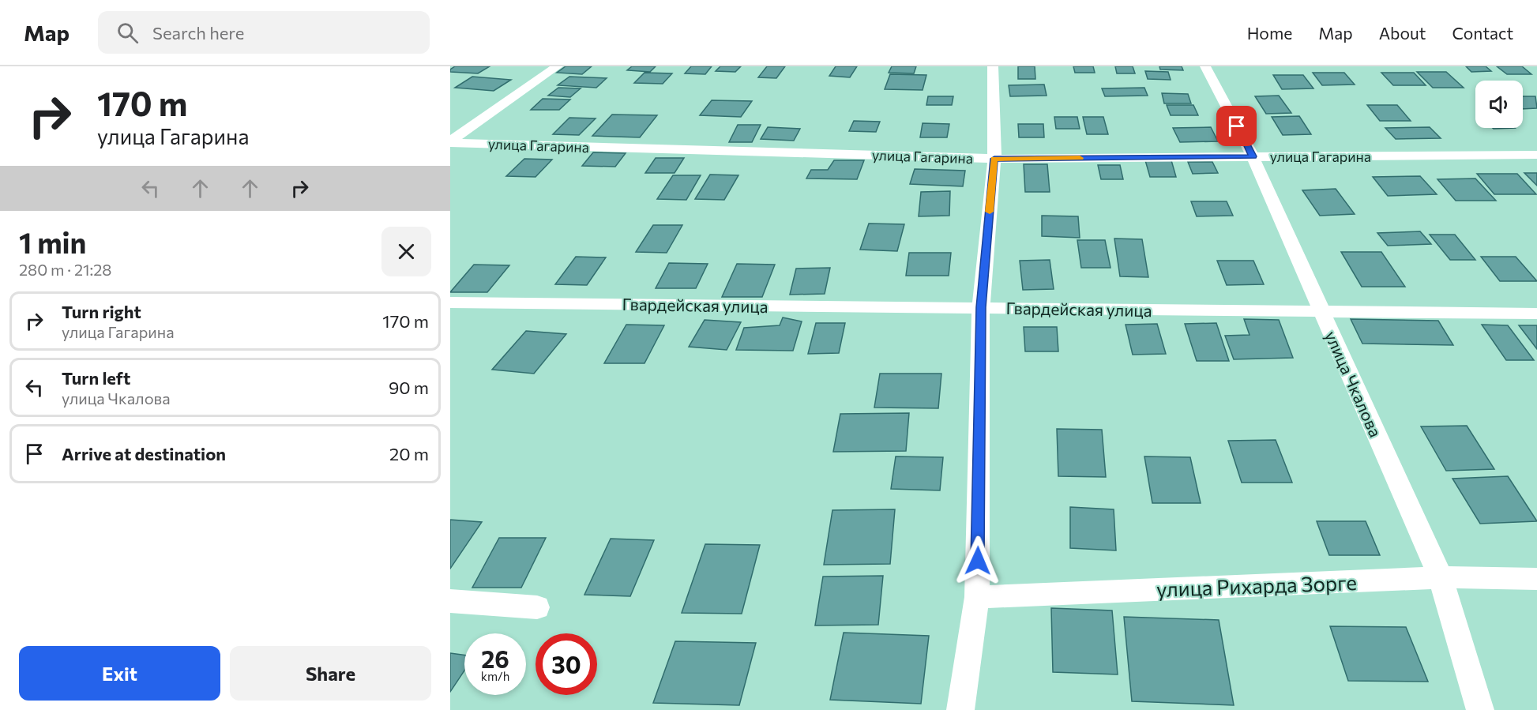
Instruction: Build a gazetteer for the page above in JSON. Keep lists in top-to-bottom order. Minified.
{"streets":{"street":["улица Гагарина","Гвардейская улица","улица Чкалова","улица Рихарда Зорге"]},"crossings":[["улица Гагарина","улица Чкалова"],["Гвардейская улица","улица Чкалова"],["улица Чкалова","улица Рихарда Зорге"]],"page":{"header":"Map","search":"Search here","nav":["Home","Map","About","Contact"],"turn":["170 m","улица Гагарина"],"heading":["1 min","280 m · 21:28"],"list":[{"name":"Turn right","note":"улица Гагарина","value":"170 m"},{"name":"Turn left","note":"улица Чкалова","value":"90 m"},{"name":"Arrive at destination","value":"20 m"}],"speed":"26 km/h","limit":"30","buttons":["Exit","Share"]}}
